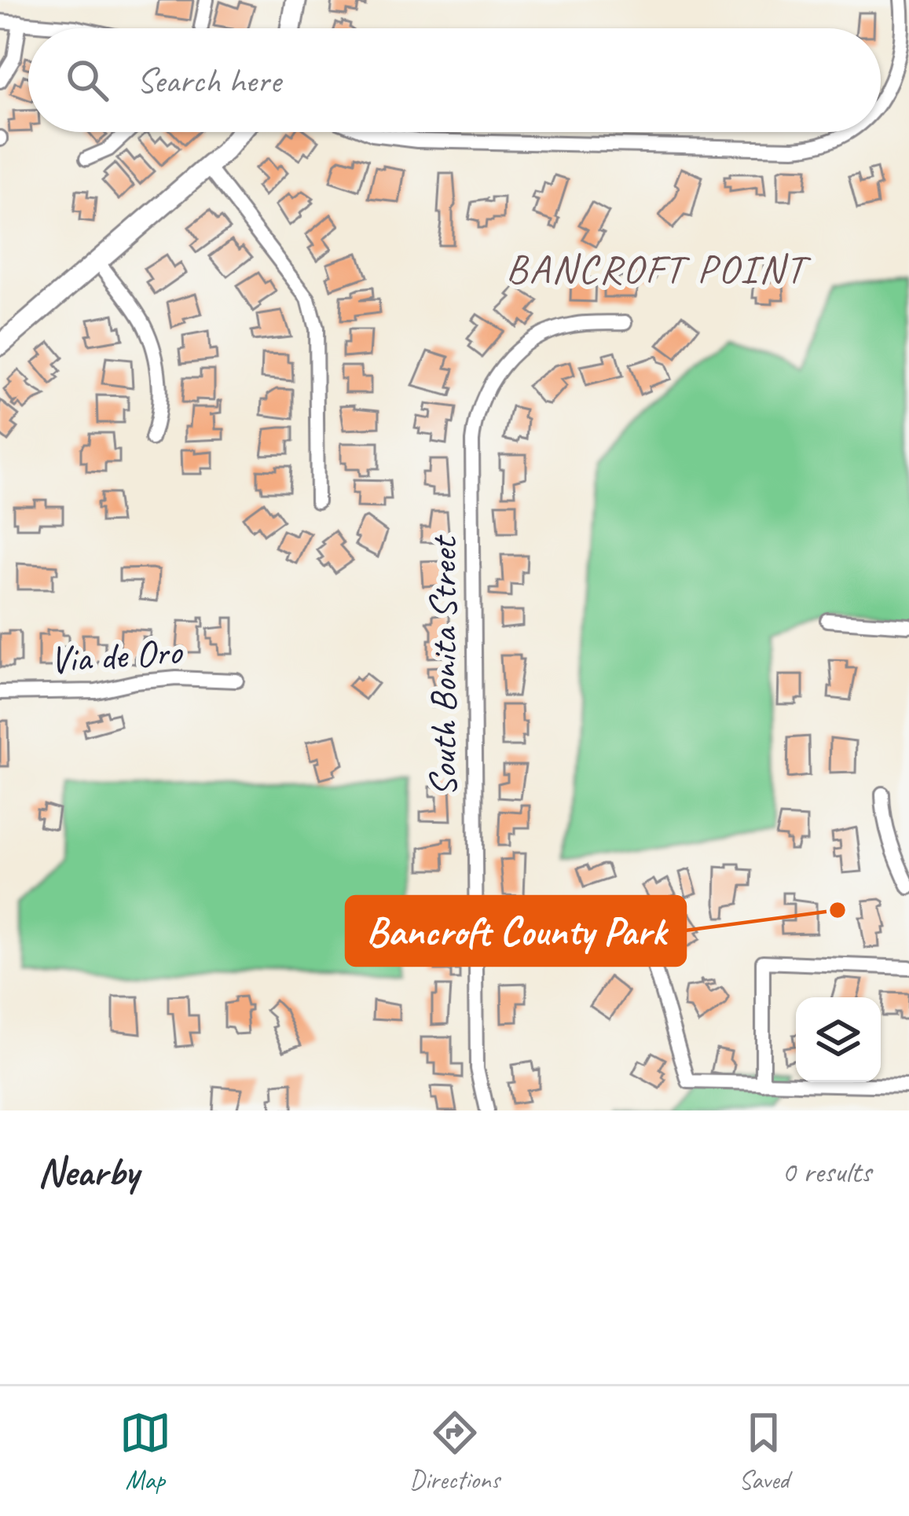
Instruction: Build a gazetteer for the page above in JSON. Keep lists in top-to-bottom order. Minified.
{"streets":{"street":["Via de Oro","South Bonita Street"]},"districts":["BANCROFT POINT"],"places":["Bancroft County Park"],"page":{"search":"Search here","heading":["Nearby","0 results"],"nav":["Map","Directions","Saved"]}}
